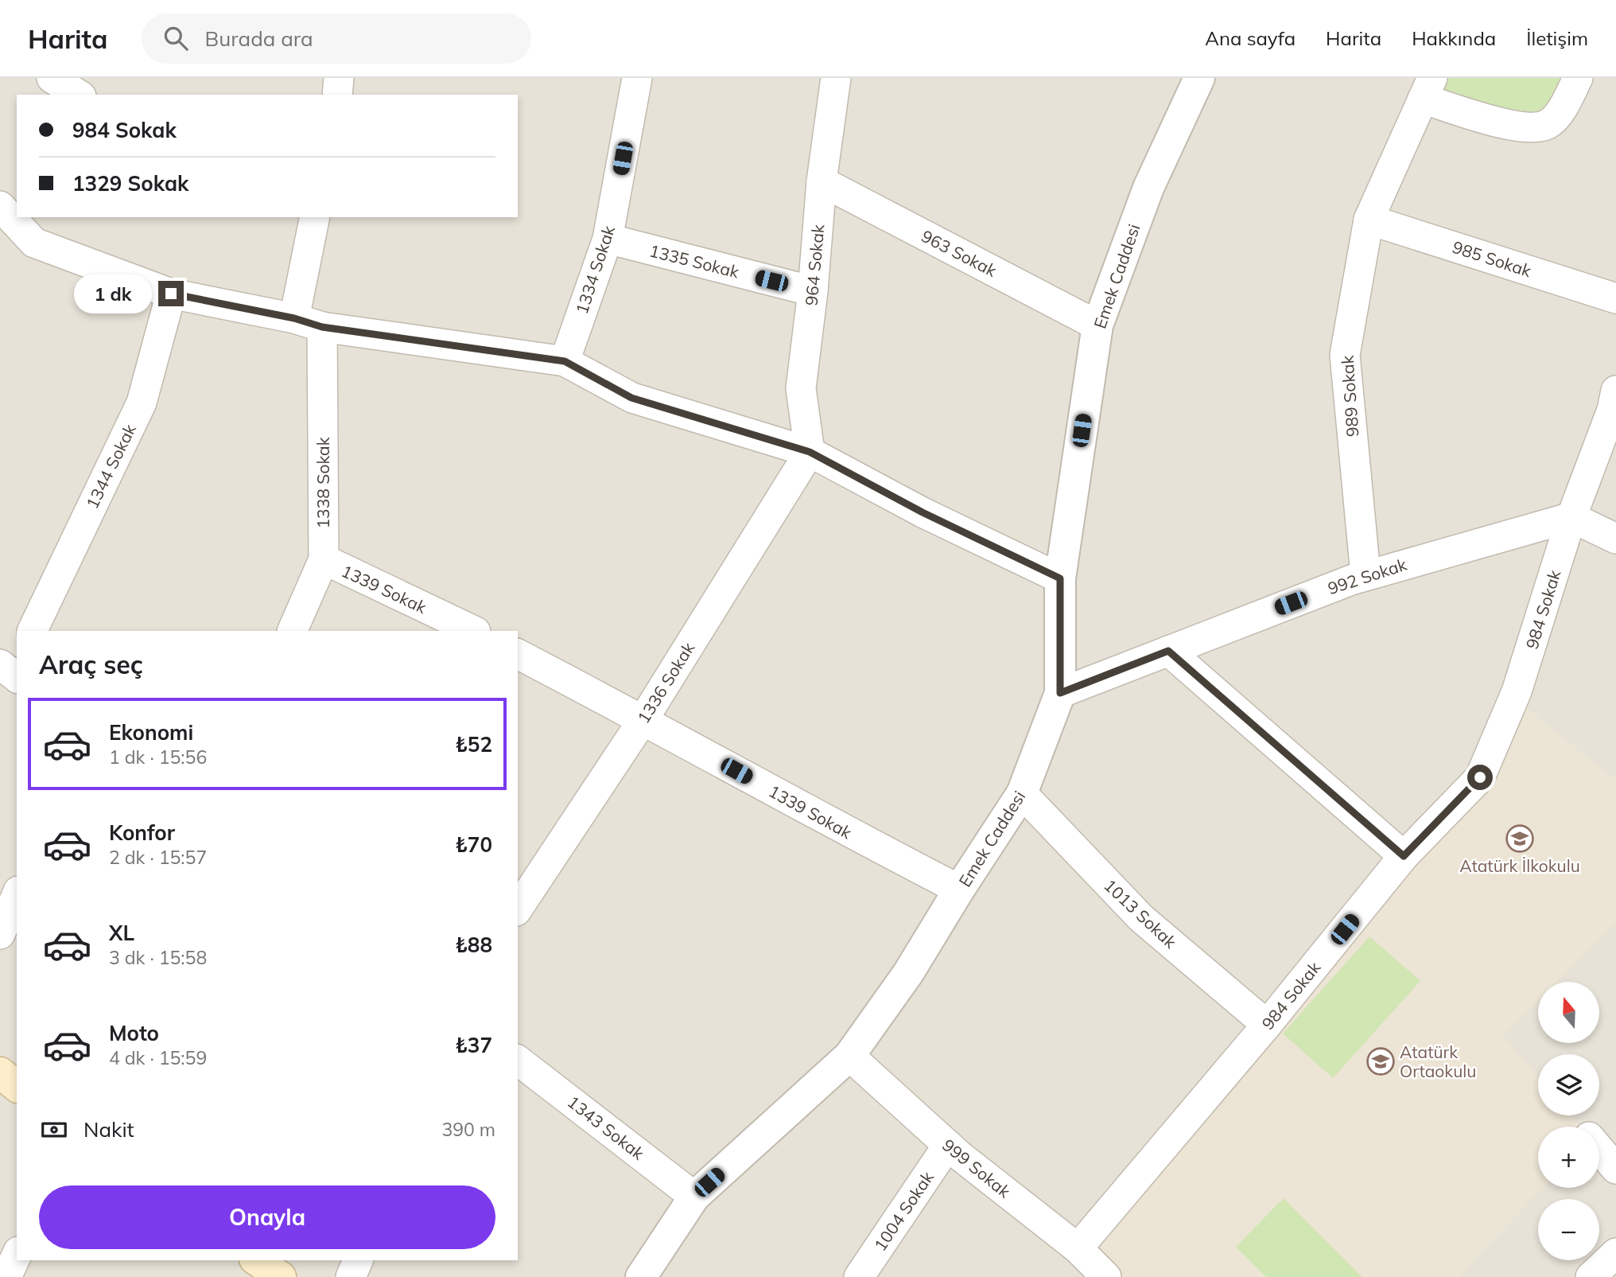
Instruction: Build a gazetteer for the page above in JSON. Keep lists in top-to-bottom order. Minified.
{"streets":{"street":["963 Sokak","985 Sokak","1335 Sokak","964 Sokak","1334 Sokak","Emek Caddesi","989 Sokak","1344 Sokak","1338 Sokak","992 Sokak","1339 Sokak","984 Sokak","1336 Sokak","1013 Sokak","1343 Sokak","999 Sokak","1004 Sokak"]},"crossings":[["963 Sokak","964 Sokak"],["963 Sokak","Emek Caddesi"],["985 Sokak","989 Sokak"],["1335 Sokak","964 Sokak"],["1335 Sokak","1334 Sokak"],["964 Sokak","1336 Sokak"],["Emek Caddesi","992 Sokak"],["Emek Caddesi","1339 Sokak"],["Emek Caddesi","1013 Sokak"],["Emek Caddesi","1343 Sokak"],["Emek Caddesi","999 Sokak"],["989 Sokak","992 Sokak"],["1338 Sokak","1339 Sokak"],["992 Sokak","984 Sokak"],["1339 Sokak","1336 Sokak"],["984 Sokak","1013 Sokak"],["984 Sokak","999 Sokak"],["999 Sokak","1004 Sokak"]],"places":{"school or university":["Atatürk İlkokulu","Atatürk Ortaokulu"]},"north":"top","page":{"header":"Harita","search":"Burada ara","nav":["Ana sayfa","Harita","Hakkında","İletişim"],"banner":["984 Sokak","1329 Sokak"],"bubble":"1 dk","heading":"Araç seç","list":[{"name":"Ekonomi","note":"1 dk · 15:56","value":"₺52"},{"name":"Konfor","note":"2 dk · 15:57","value":"₺70"},{"name":"XL","note":"3 dk · 15:58","value":"₺88"},{"name":"Moto","note":"4 dk · 15:59","value":"₺37"}],"map_buttons":["+","−"],"pay":["Nakit","390 m"],"buttons":"Onayla"}}
